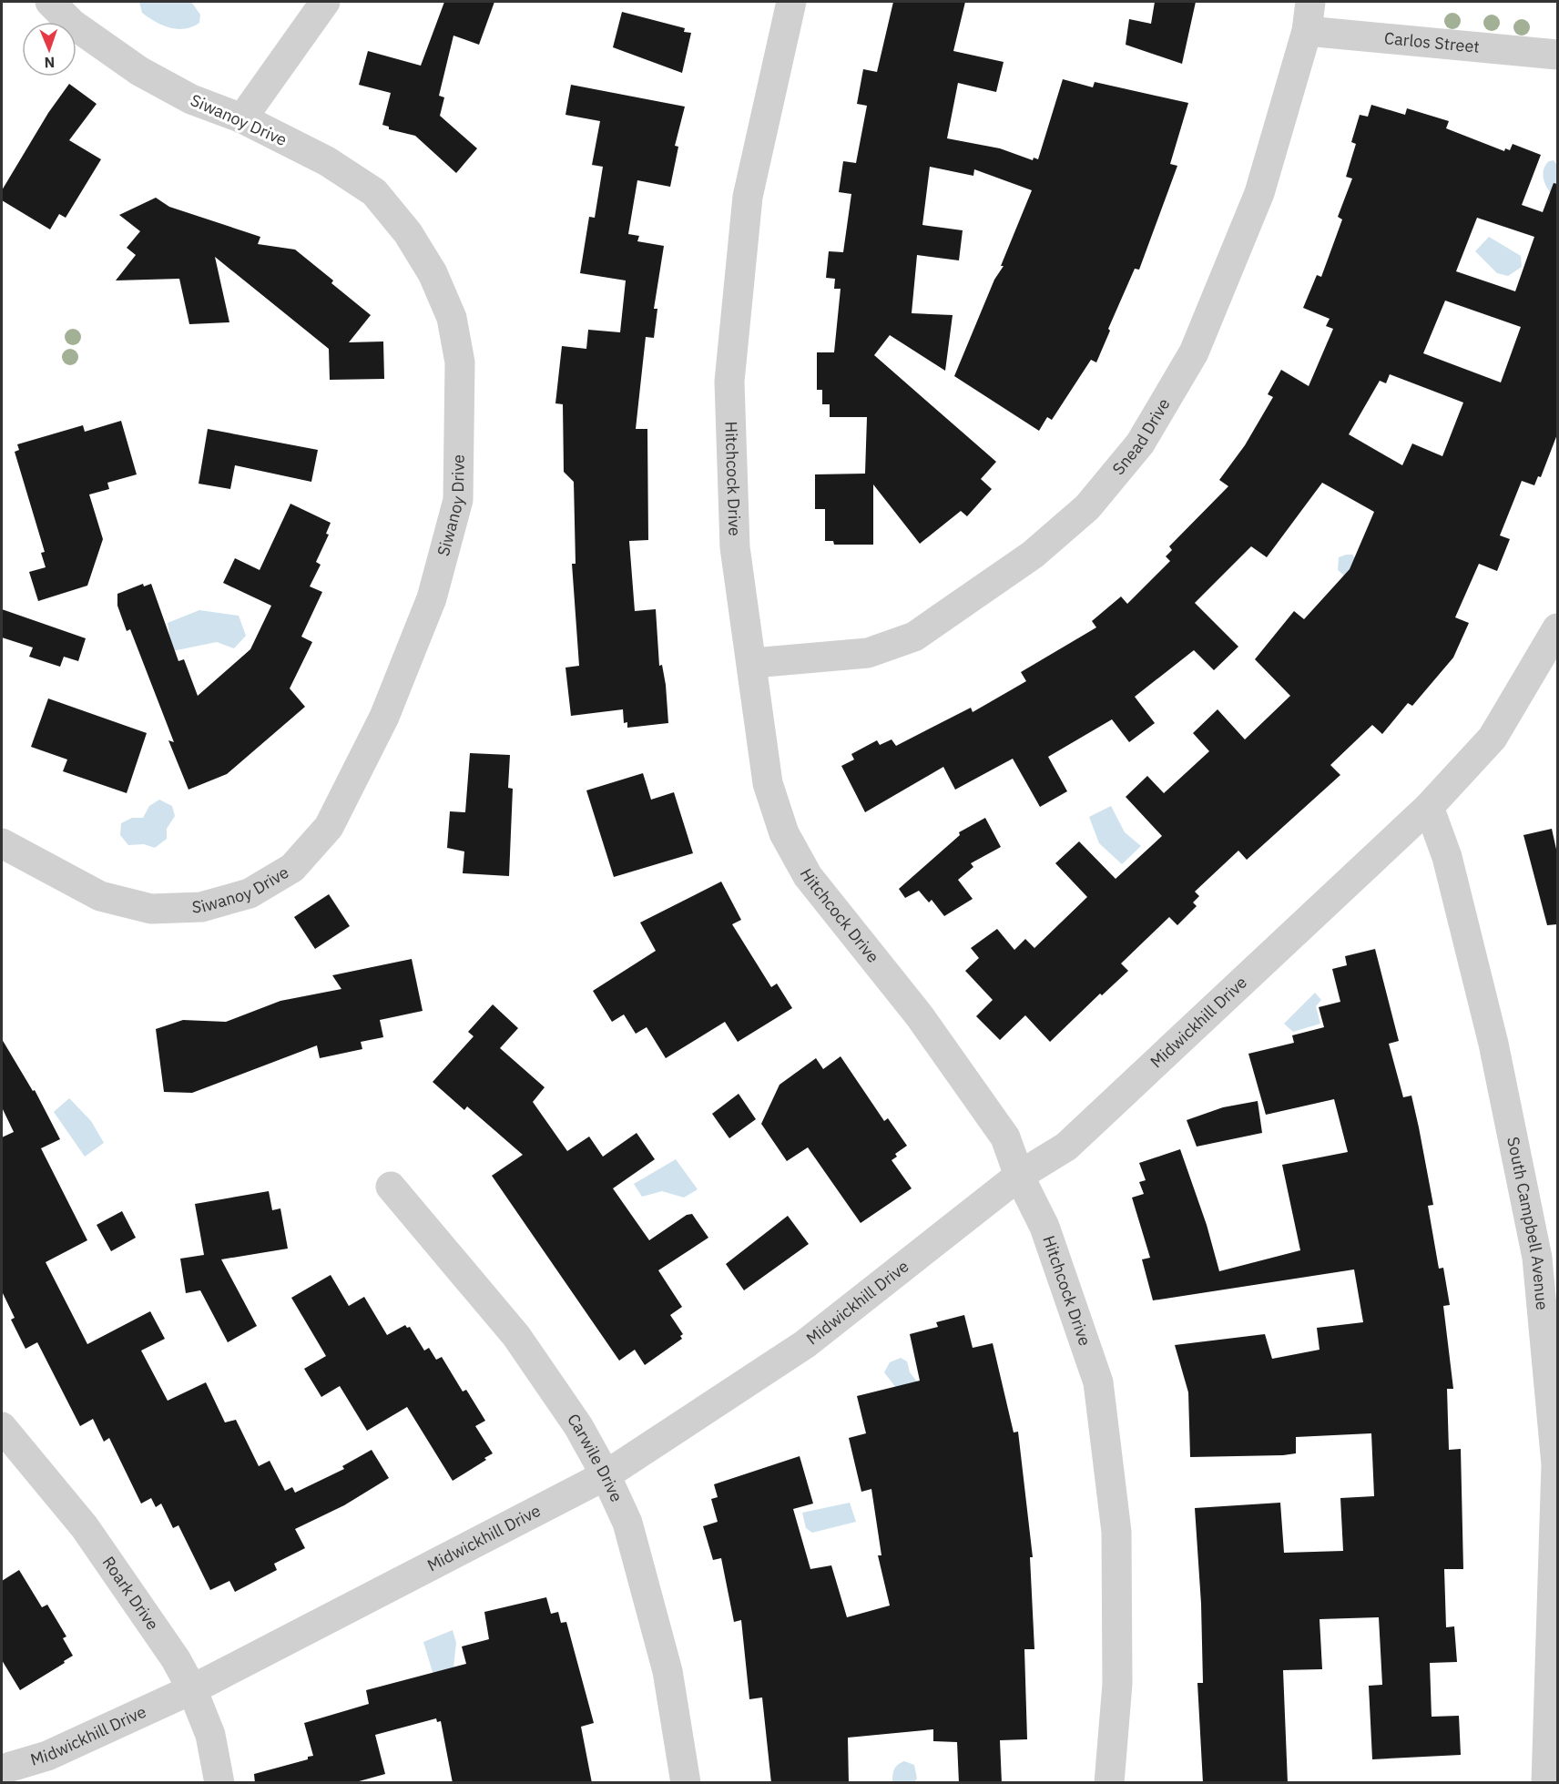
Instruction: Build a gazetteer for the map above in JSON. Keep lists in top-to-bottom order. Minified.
{"streets":{"street":["Carlos Street","Siwanoy Drive","Snead Drive","Hitchcock Drive","Midwickhill Drive","South Campbell Avenue","Carwile Drive","Roark Drive"]},"crossings":[["Carlos Street","Snead Drive"],["Snead Drive","Hitchcock Drive"],["Hitchcock Drive","Midwickhill Drive"],["Midwickhill Drive","South Campbell Avenue"],["Midwickhill Drive","Carwile Drive"],["Midwickhill Drive","Roark Drive"]],"north":"bottom"}
